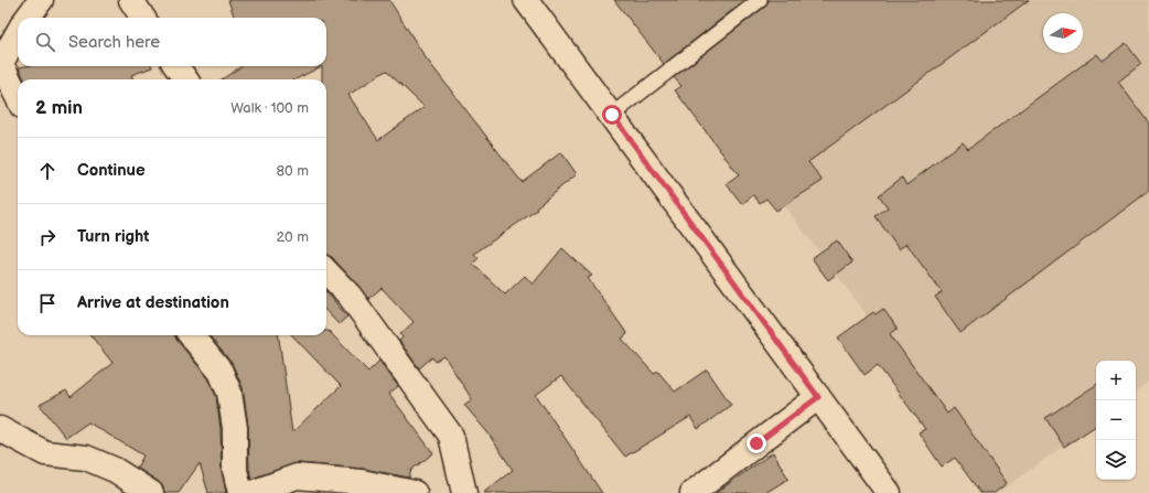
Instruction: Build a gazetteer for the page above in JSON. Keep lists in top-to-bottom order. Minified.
{"north":"right","page":{"search":"Search here","heading":["2 min","Walk · 100 m"],"list":[["Continue","80 m"],["Turn right","20 m"],"Arrive at destination"],"map_buttons":["+","−"]}}
